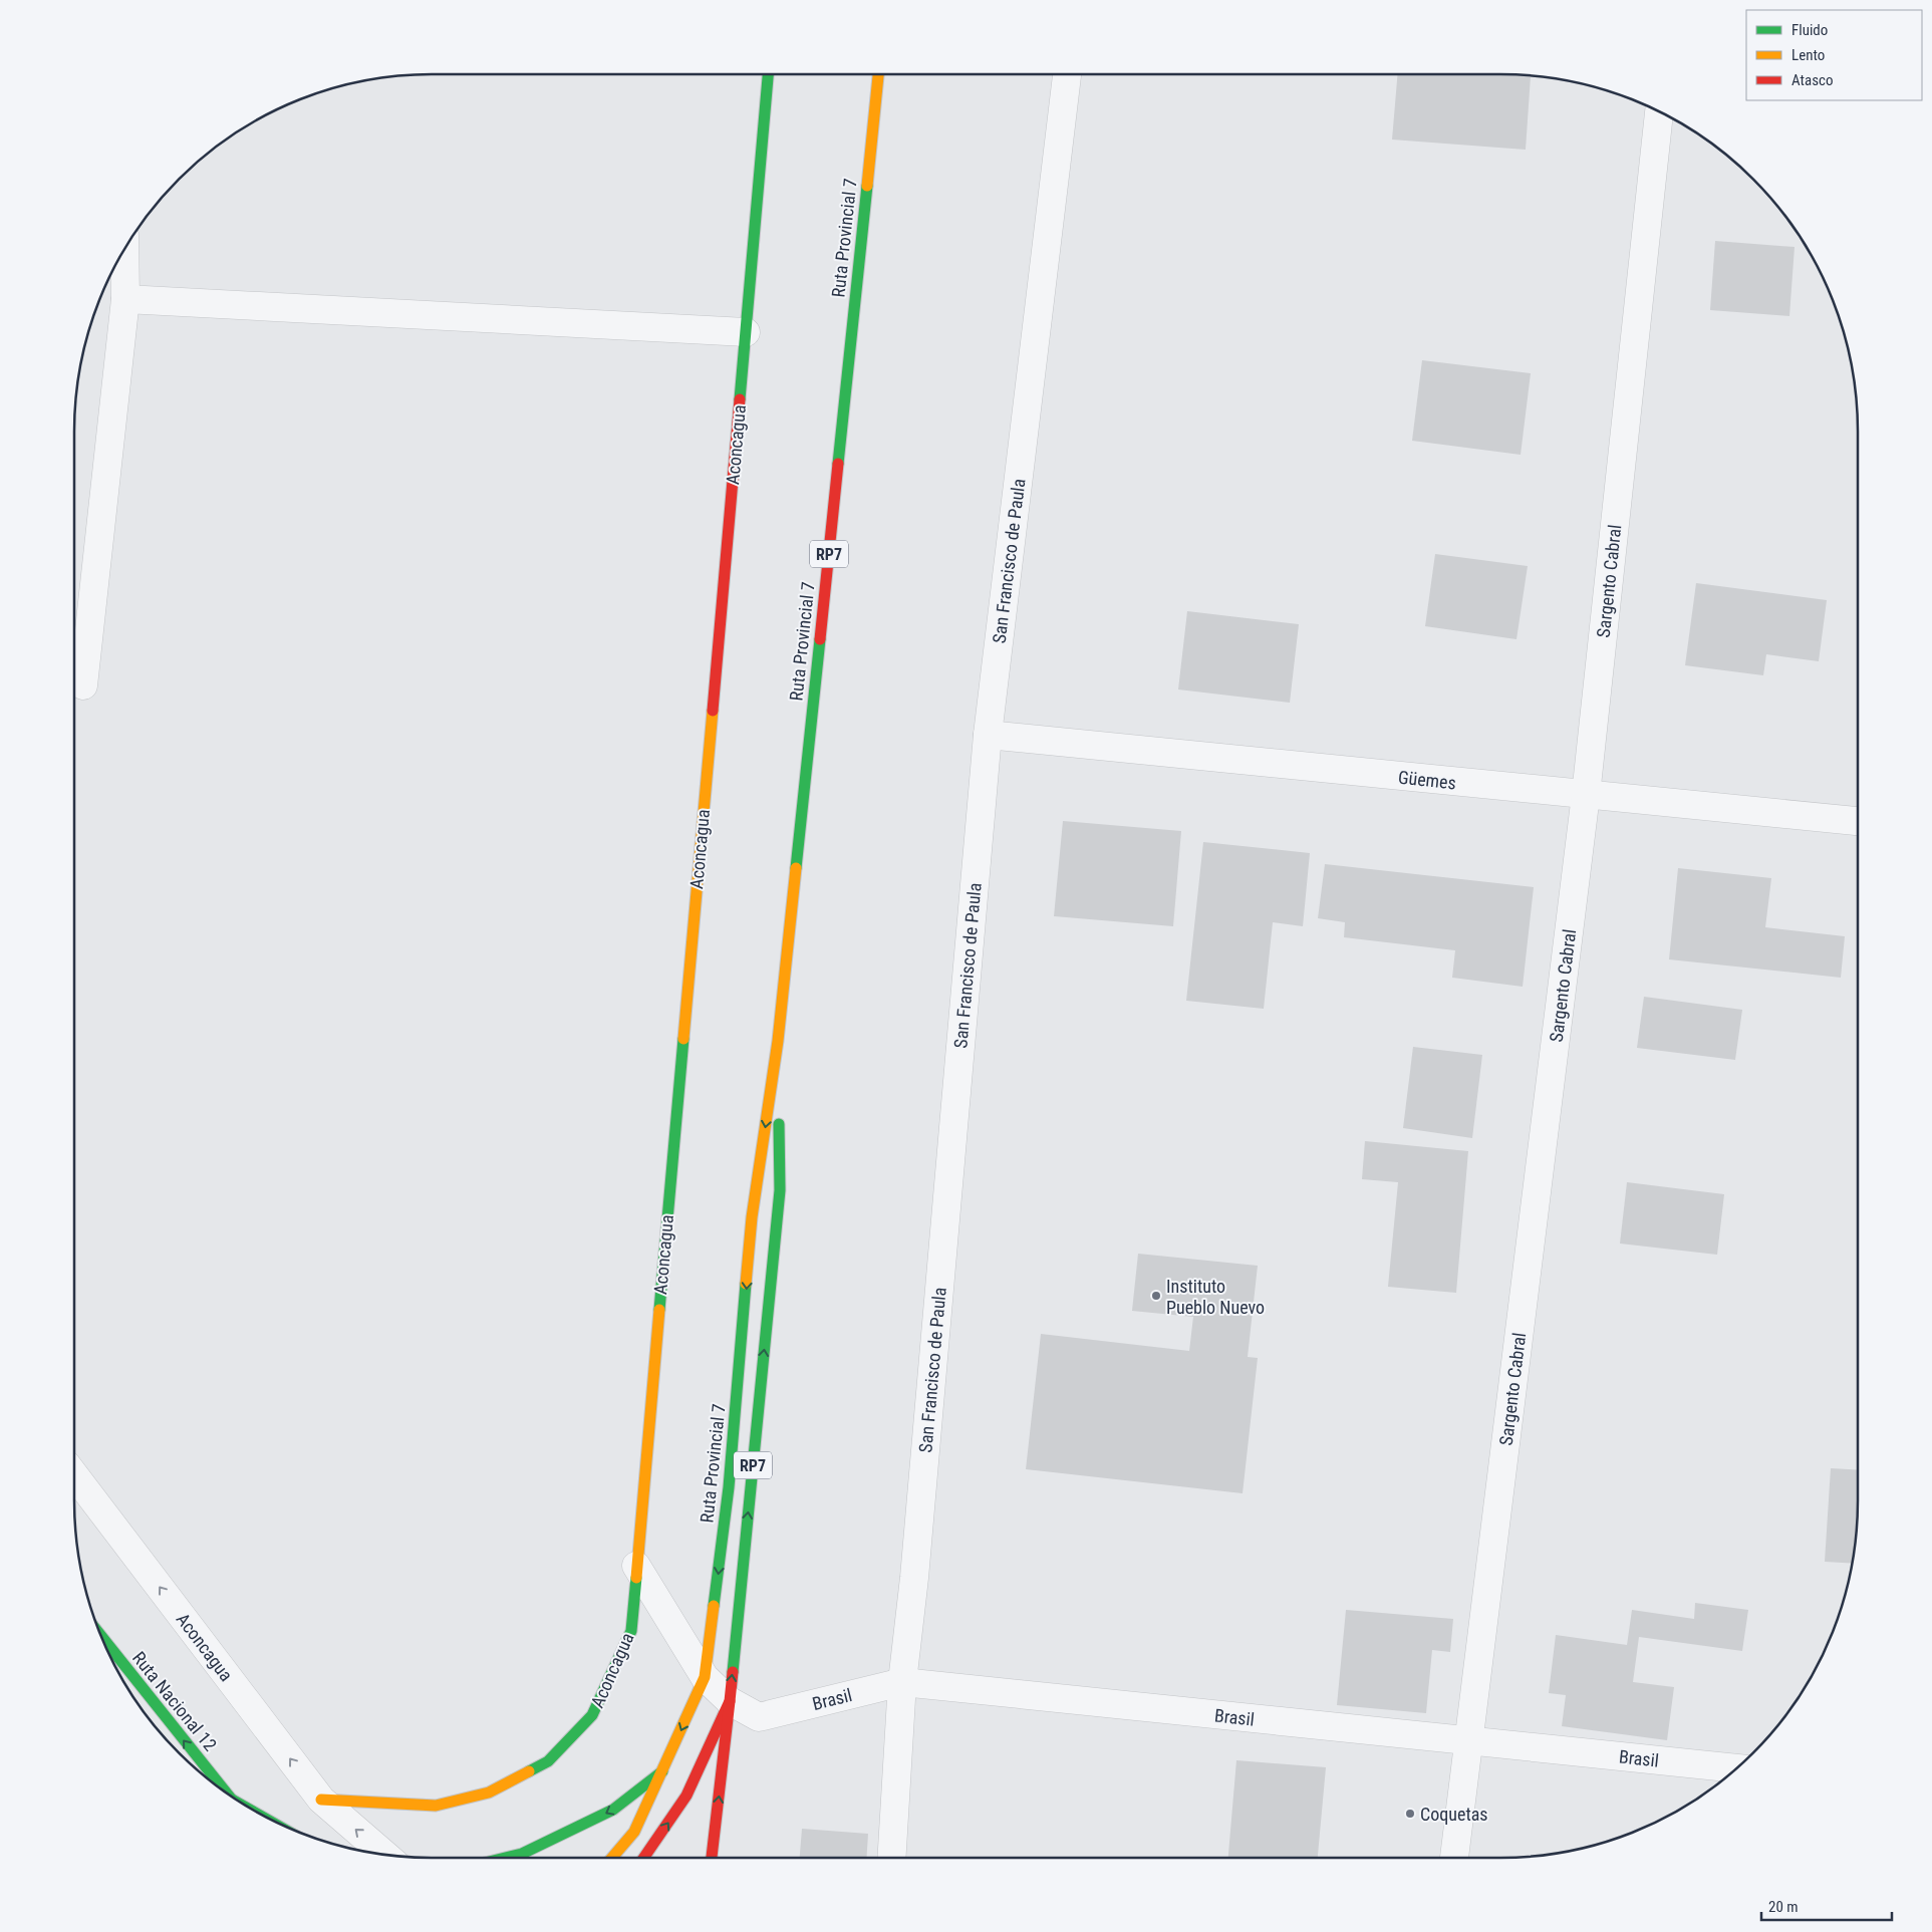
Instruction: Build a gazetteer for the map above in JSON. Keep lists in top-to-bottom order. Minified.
{"streets":{"main road":["Ruta Provincial 7","Aconcagua","RP7","Ruta Nacional 12"],"street":["San Francisco de Paula","Sargento Cabral","Güemes","Brasil"]},"crossings":[["Ruta Provincial 7","Brasil"],["Aconcagua","Brasil"],["San Francisco de Paula","Güemes"],["San Francisco de Paula","Brasil"],["Sargento Cabral","Güemes"],["Sargento Cabral","Brasil"]],"one_way":["Ruta Nacional 12"],"places":["Instituto Pueblo Nuevo","Coquetas"],"legend":["Fluido","Lento","Atasco"],"scale_bar":"20 m"}
